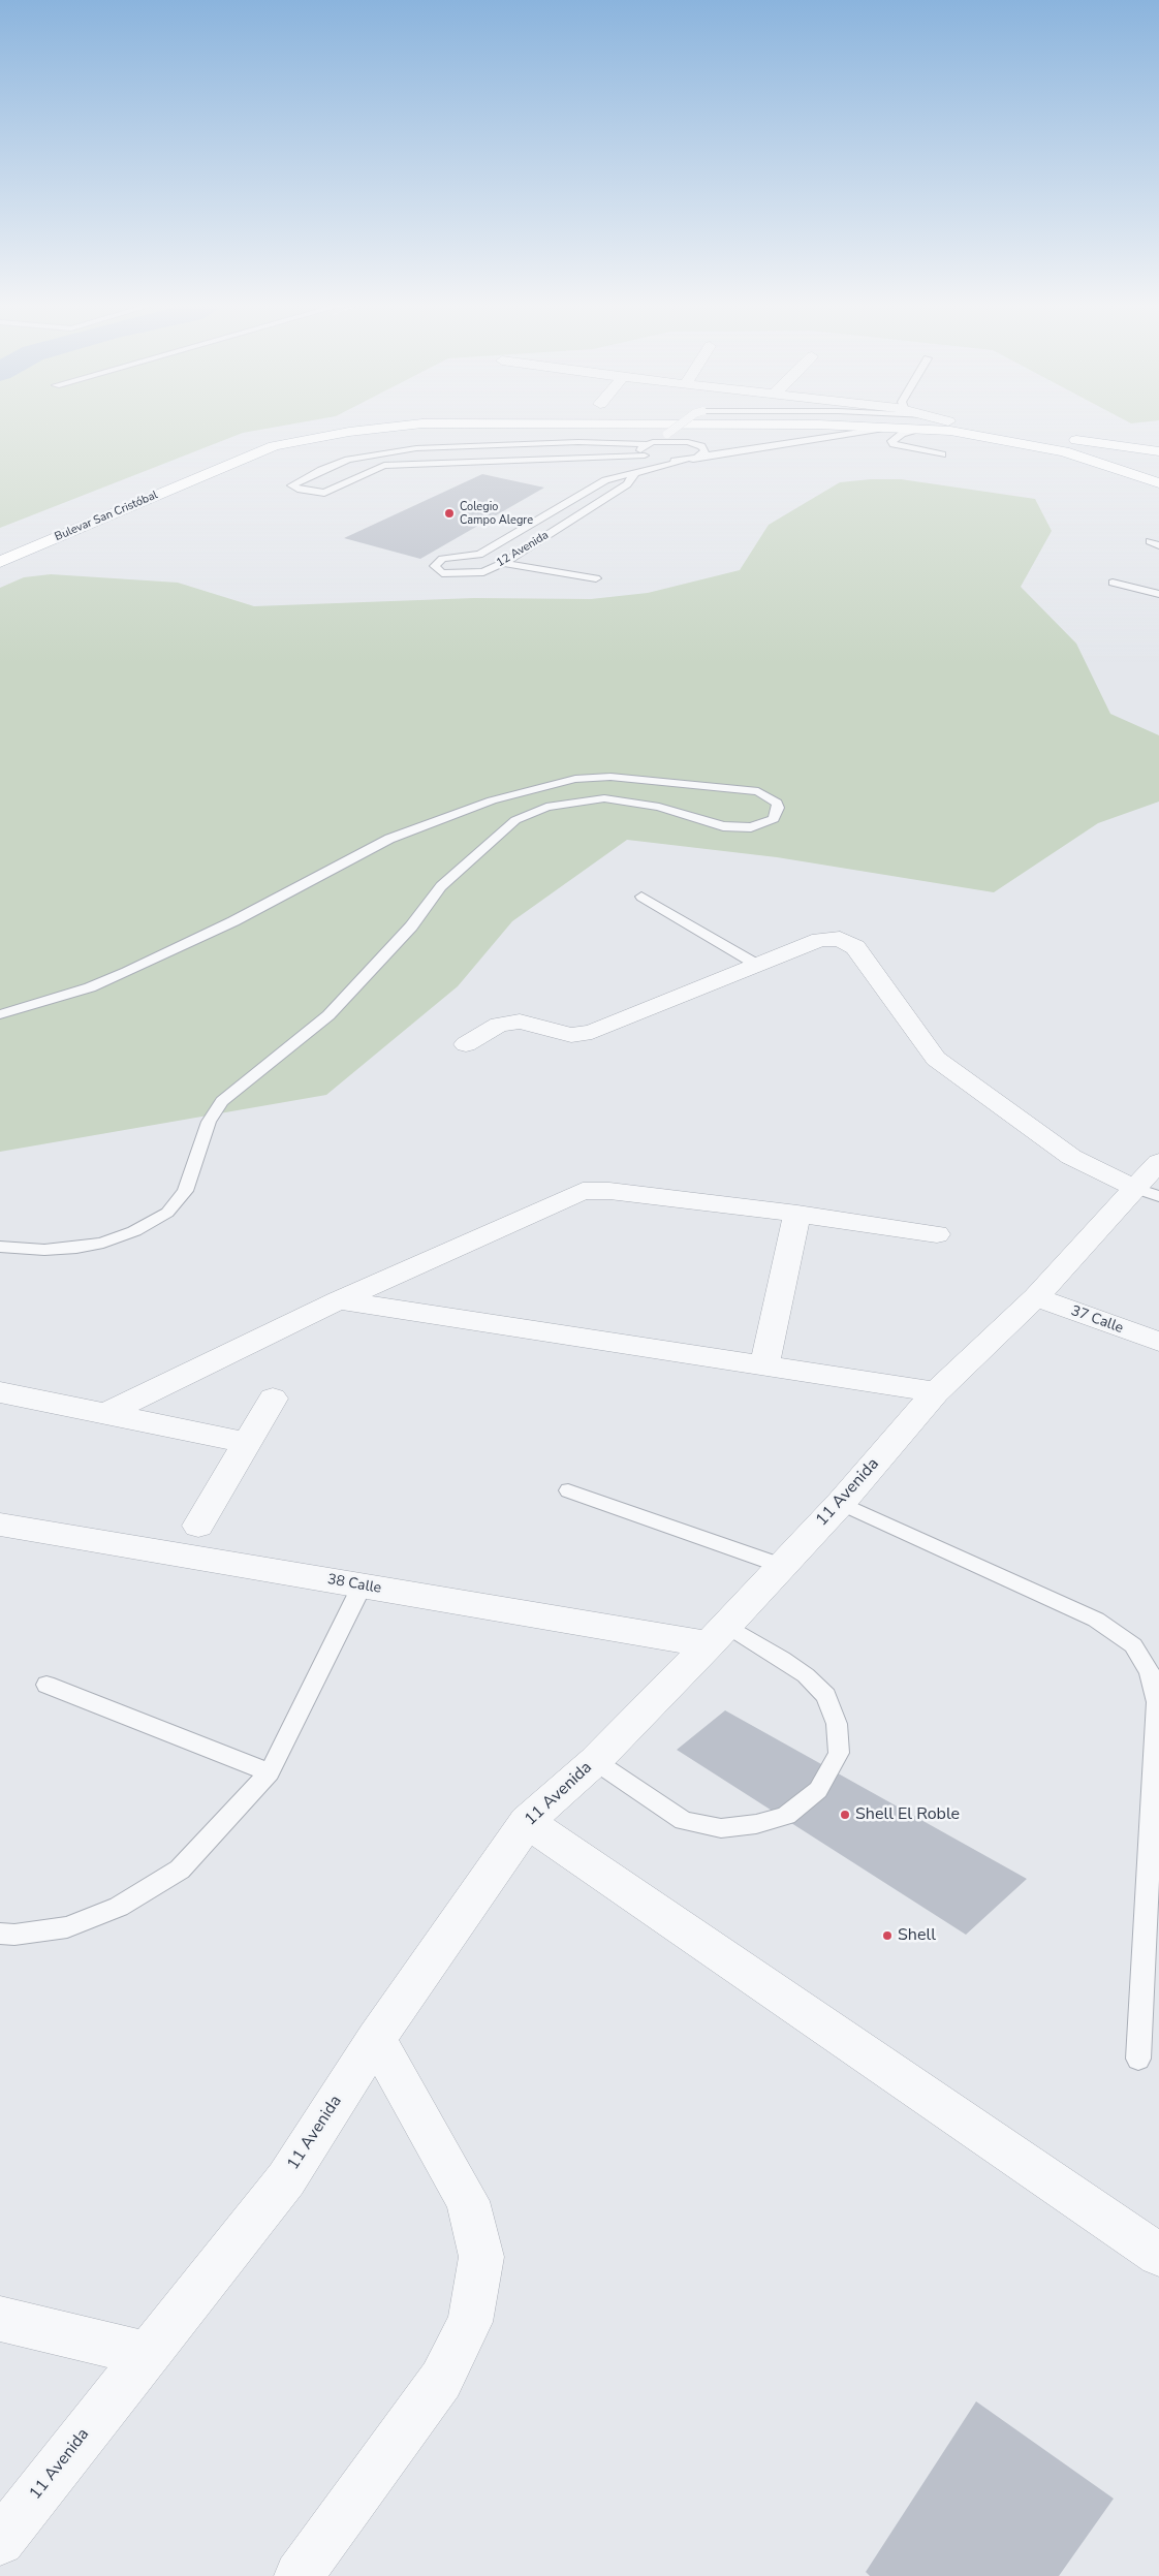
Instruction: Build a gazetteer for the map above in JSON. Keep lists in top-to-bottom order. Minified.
{"streets":{"main road":["Bulevar San Cristóbal"],"street":["37 Calle","11 Avenida","38 Calle"],"lane":["12 Avenida"]},"crossings":[["Bulevar San Cristóbal","12 Avenida"],["37 Calle","11 Avenida"],["11 Avenida","38 Calle"]],"places":["Colegio Campo Alegre","Shell El Roble","Shell"]}
